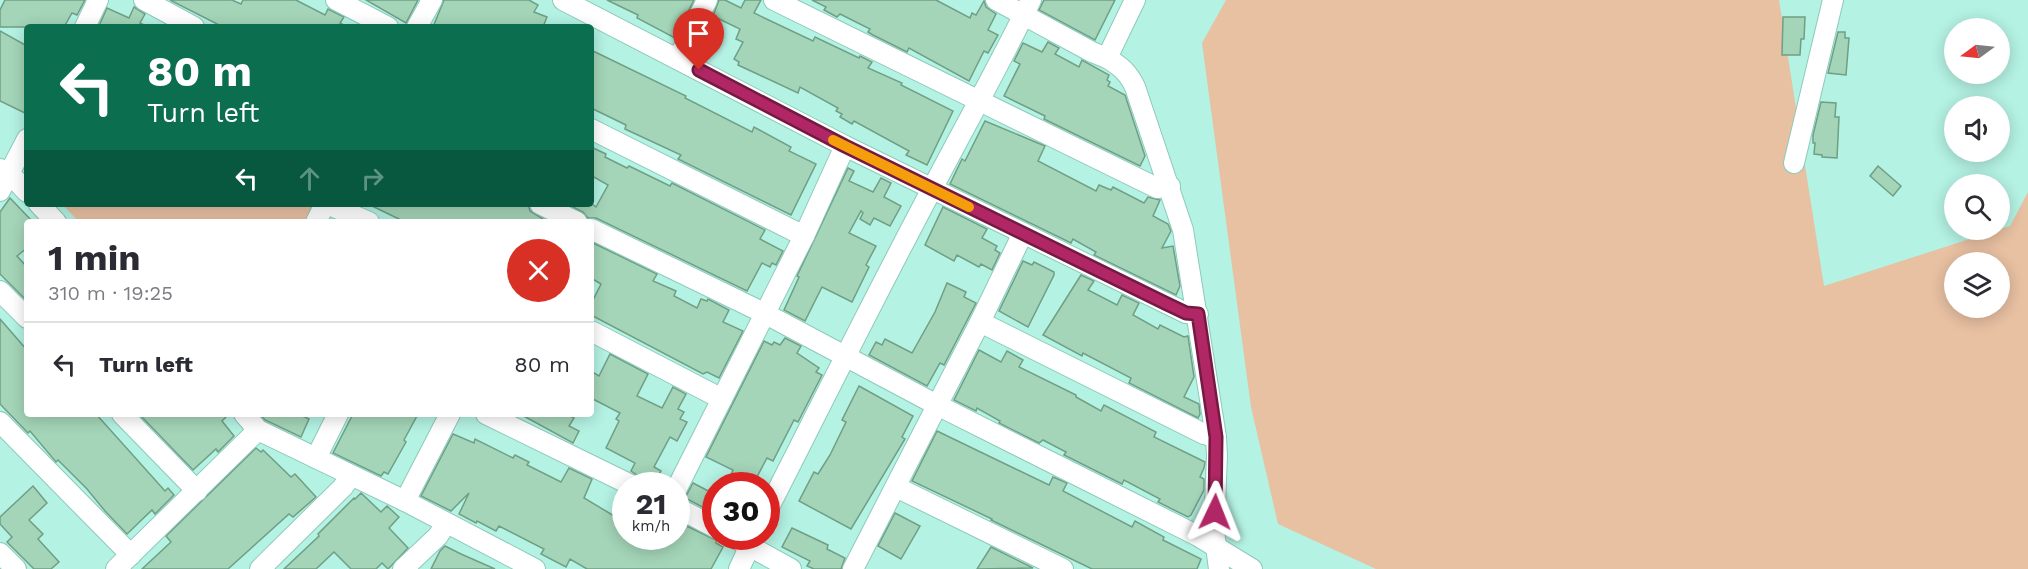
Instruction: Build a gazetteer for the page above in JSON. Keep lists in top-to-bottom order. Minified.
{"north":"left","page":{"turn":["80 m","Turn left"],"heading":["1 min","310 m · 19:25"],"list":[{"name":"Turn left","value":"80 m"}],"speed":"21 km/h","limit":"30"}}
